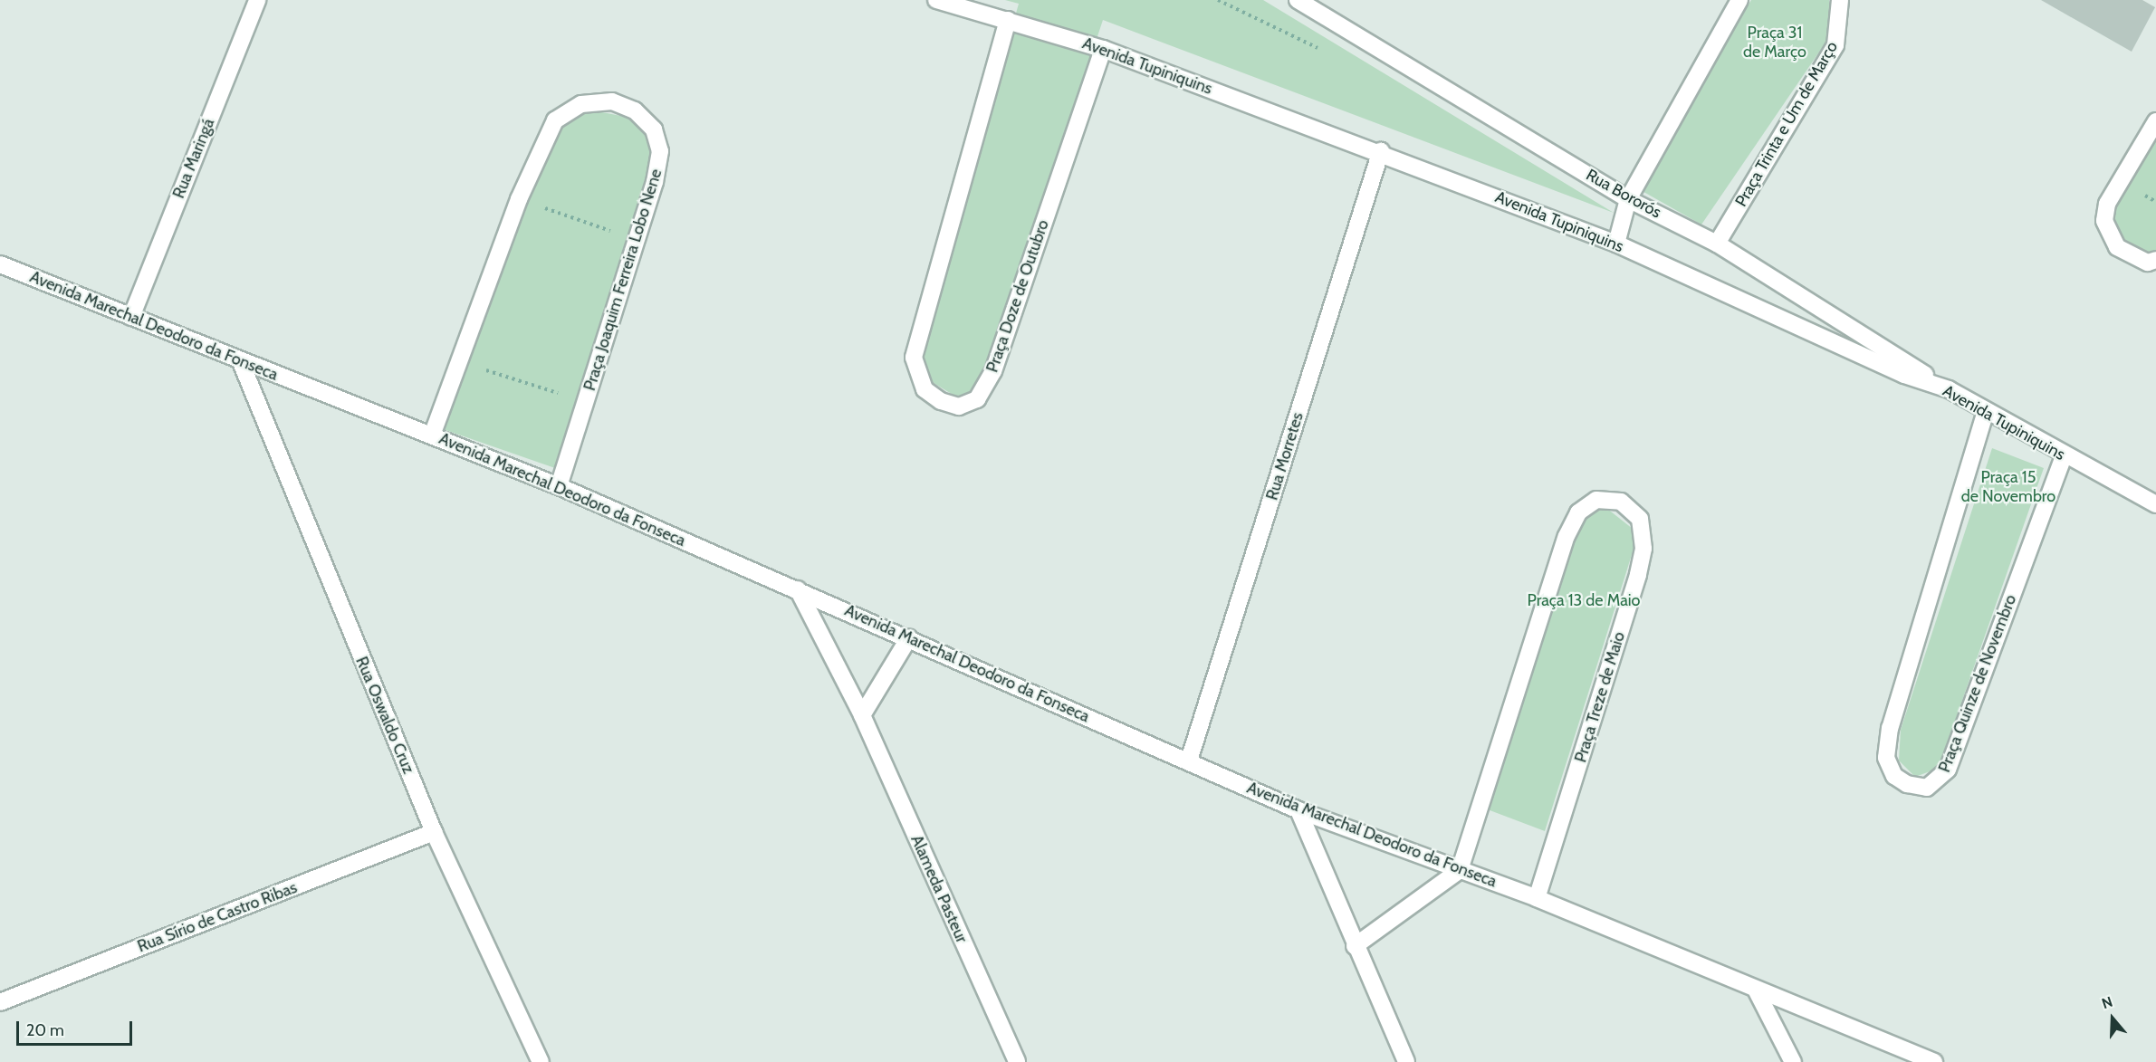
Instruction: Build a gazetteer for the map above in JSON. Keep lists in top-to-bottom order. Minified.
{"streets":{"street":["Avenida Tupiniquins","Praça Trinta e Um de Março","Rua Maringá","Rua Bororós","Praça Joaquim Ferreira Lobo Nene","Praça Doze de Outubro","Avenida Marechal Deodoro da Fonseca","Rua Morretes","Praça Quinze de Novembro","Praça Treze de Maio","Rua Oswaldo Cruz","Alameda Pasteur","Rua Sírio de Castro Ribas"]},"crossings":[["Avenida Tupiniquins","Rua Bororós"],["Avenida Tupiniquins","Praça Doze de Outubro"],["Avenida Tupiniquins","Rua Morretes"],["Avenida Tupiniquins","Praça Quinze de Novembro"],["Praça Trinta e Um de Março","Rua Bororós"],["Rua Maringá","Avenida Marechal Deodoro da Fonseca"],["Praça Joaquim Ferreira Lobo Nene","Avenida Marechal Deodoro da Fonseca"],["Avenida Marechal Deodoro da Fonseca","Rua Morretes"],["Avenida Marechal Deodoro da Fonseca","Praça Treze de Maio"],["Avenida Marechal Deodoro da Fonseca","Rua Oswaldo Cruz"],["Avenida Marechal Deodoro da Fonseca","Alameda Pasteur"],["Rua Oswaldo Cruz","Rua Sírio de Castro Ribas"]],"parks":["Praça 31 de Março","Praça 15 de Novembro","Praça 13 de Maio"],"scale_bar":"20 m","north":"top"}
